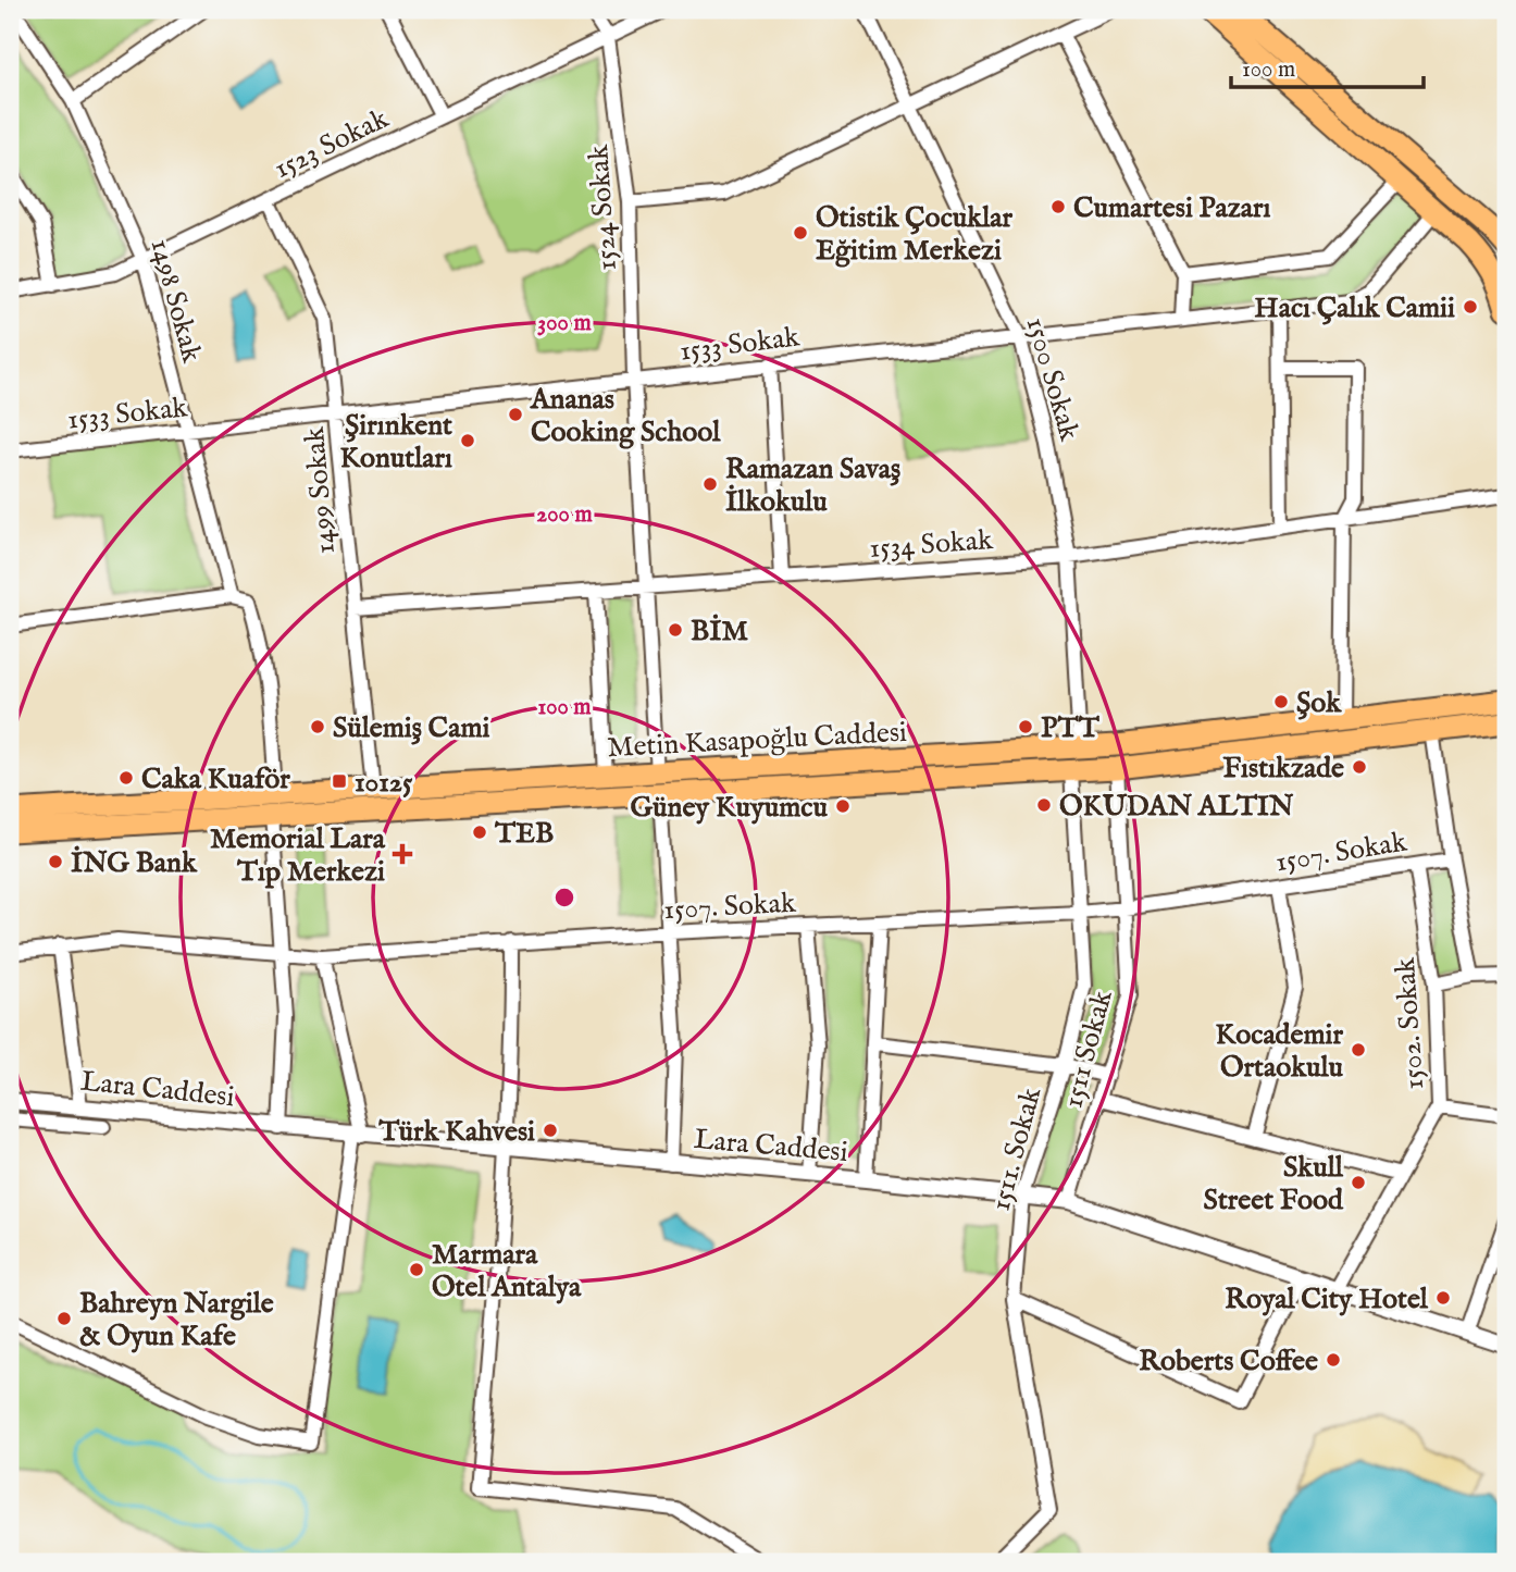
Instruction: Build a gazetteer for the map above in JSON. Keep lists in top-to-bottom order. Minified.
{"streets":{"main road":["Metin Kasapoğlu Caddesi"],"street":["1523 Sokak","1524 Sokak","1498 Sokak","1533 Sokak","1500 Sokak","1499 Sokak","1534 Sokak","1507. Sokak","1502. Sokak","1511 Sokak","Lara Caddesi","1511. Sokak"]},"crossings":[["1523 Sokak","1524 Sokak"],["1523 Sokak","1498 Sokak"],["1523 Sokak","1499 Sokak"],["1524 Sokak","1533 Sokak"],["1524 Sokak","1534 Sokak"],["1524 Sokak","Metin Kasapoğlu Caddesi"],["1498 Sokak","1533 Sokak"],["1498 Sokak","Metin Kasapoğlu Caddesi"],["1533 Sokak","1500 Sokak"],["1533 Sokak","1499 Sokak"],["1500 Sokak","1534 Sokak"],["1500 Sokak","Metin Kasapoğlu Caddesi"],["1499 Sokak","1534 Sokak"],["1499 Sokak","Metin Kasapoğlu Caddesi"],["Metin Kasapoğlu Caddesi","1511 Sokak"],["Metin Kasapoğlu Caddesi","1511. Sokak"],["1507. Sokak","1502. Sokak"],["1507. Sokak","1511 Sokak"],["1507. Sokak","1511. Sokak"],["1502. Sokak","Lara Caddesi"],["1511 Sokak","Lara Caddesi"],["Lara Caddesi","1511. Sokak"]],"places":{"other":["Cumartesi Pazarı","Otistik Çocuklar Eğitim Merkezi","Hacı Çalık Camii","Ananas Cooking School","Şirınkent Konutları","Ramazan Savaş İlkokulu","BİM","Şok","Sülemiş Cami","PTT","Fıstıkzade","Caka Kuaför","OKUDAN ALTIN","Güney Kuyumcu","TEB","İNG Bank","Kocademir Ortaokulu","Türk Kahvesi","Skull Street Food","Marmara Otel Antalya","Royal City Hotel","Bahreyn Nargile & Oyun Kafe","Roberts Coffee"],"transit":["10125"],"health":["Memorial Lara Tıp Merkezi"]},"scale_bar":"100 m","rings":["300 m","200 m","100 m"]}
